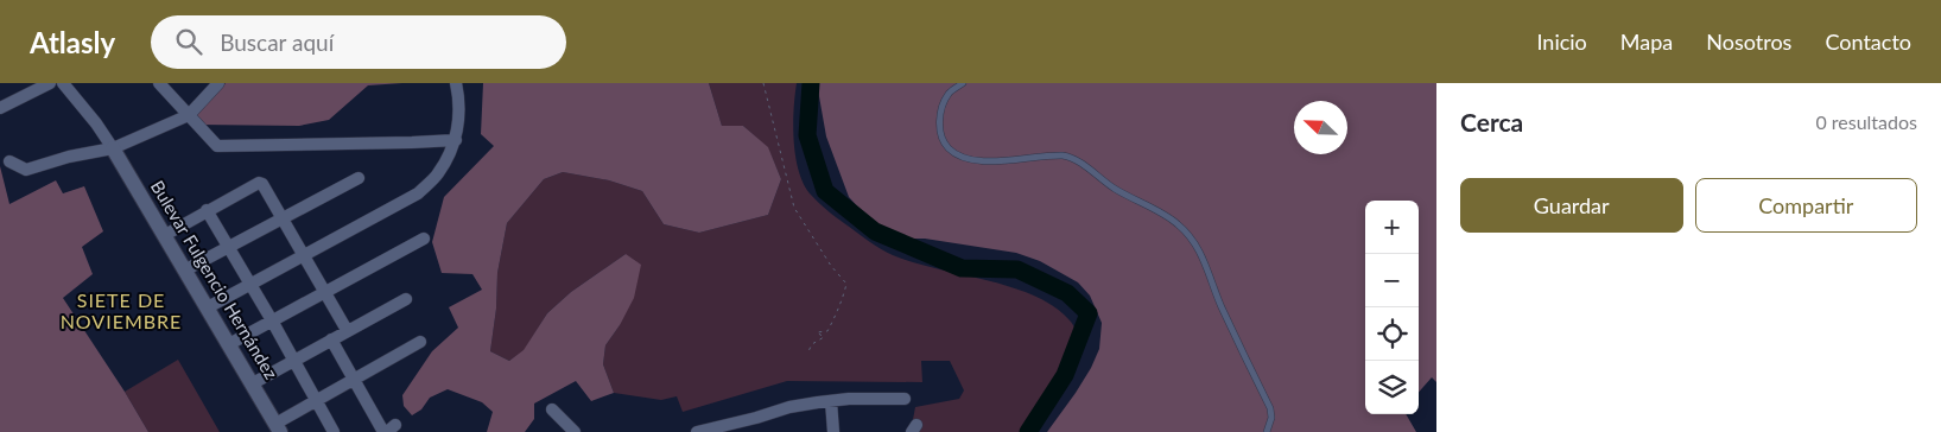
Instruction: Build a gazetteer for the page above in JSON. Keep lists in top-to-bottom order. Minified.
{"streets":{"street":["Bulevar Fulgencio Hernández"]},"districts":["SIETE DE NOVIEMBRE"],"north":"top left","page":{"header":"Atlasly","search":"Buscar aquí","nav":["Inicio","Mapa","Nosotros","Contacto"],"heading":["Cerca","0 resultados"],"buttons":["Guardar","Compartir"],"map_buttons":["+","−"]}}
